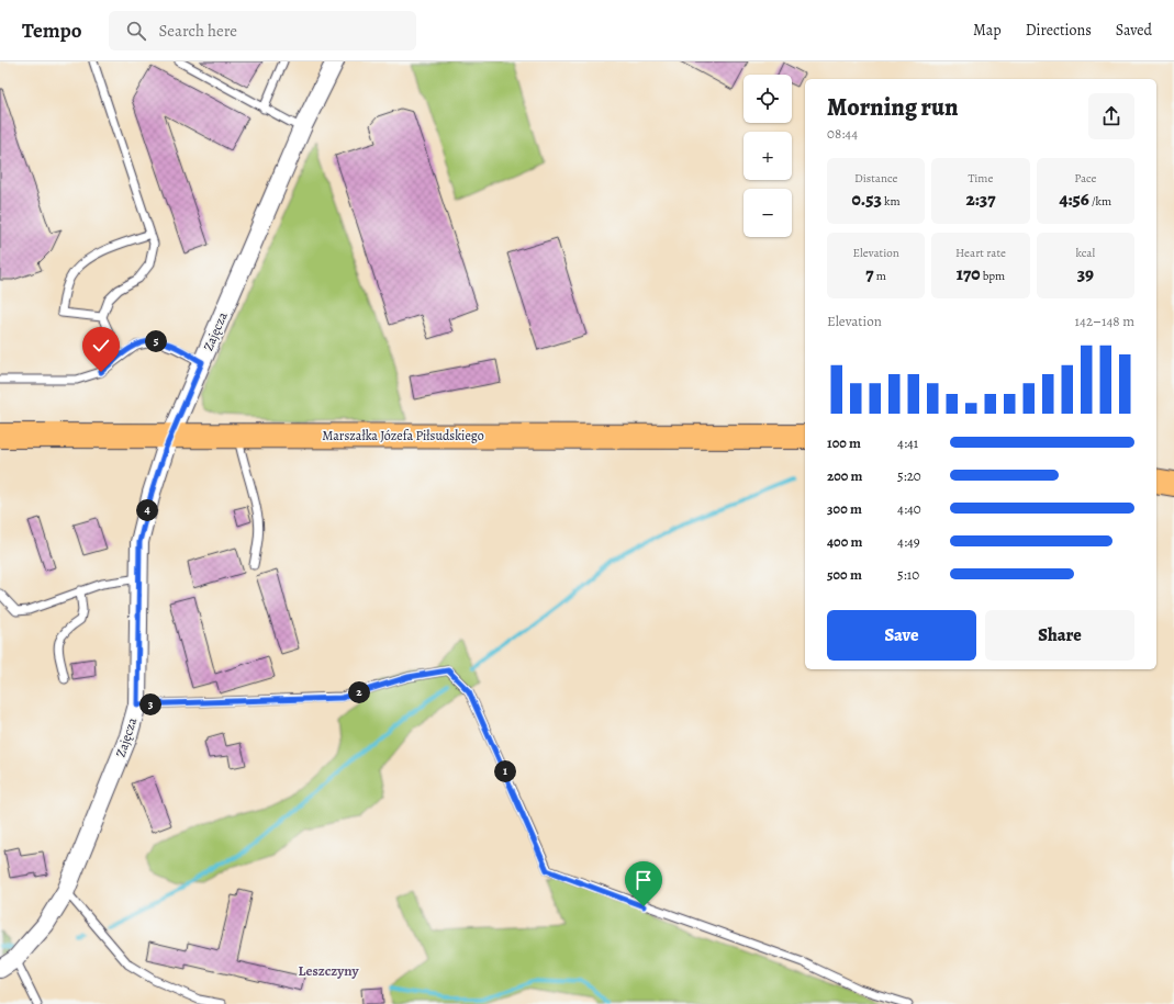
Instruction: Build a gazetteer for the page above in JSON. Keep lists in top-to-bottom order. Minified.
{"streets":{"highway":["Marszałka Józefa Piłsudskiego"],"street":["Zajęcza"]},"crossings":[["Zajęcza","Marszałka Józefa Piłsudskiego"]],"districts":["Leszczyny"],"page":{"header":"Tempo","search":"Search here","nav":["Map","Directions","Saved"],"map_buttons":["+","−"],"heading":["Morning run","08:44"],"stats":[["Distance","0.53 km"],["Time","2:37"],["Pace","4:56 /km"],["Elevation","7 m"],["Heart rate","170 bpm"],["kcal","39"]],"chart":["Elevation","142–148 m"],"pins":["5","4","2","3","1"],"list":[{"name":"100 m","note":"4:41"},{"name":"200 m","note":"5:20"},{"name":"300 m","note":"4:40"},{"name":"400 m","note":"4:49"},{"name":"500 m","note":"5:10"}],"buttons":["Save","Share"]}}
